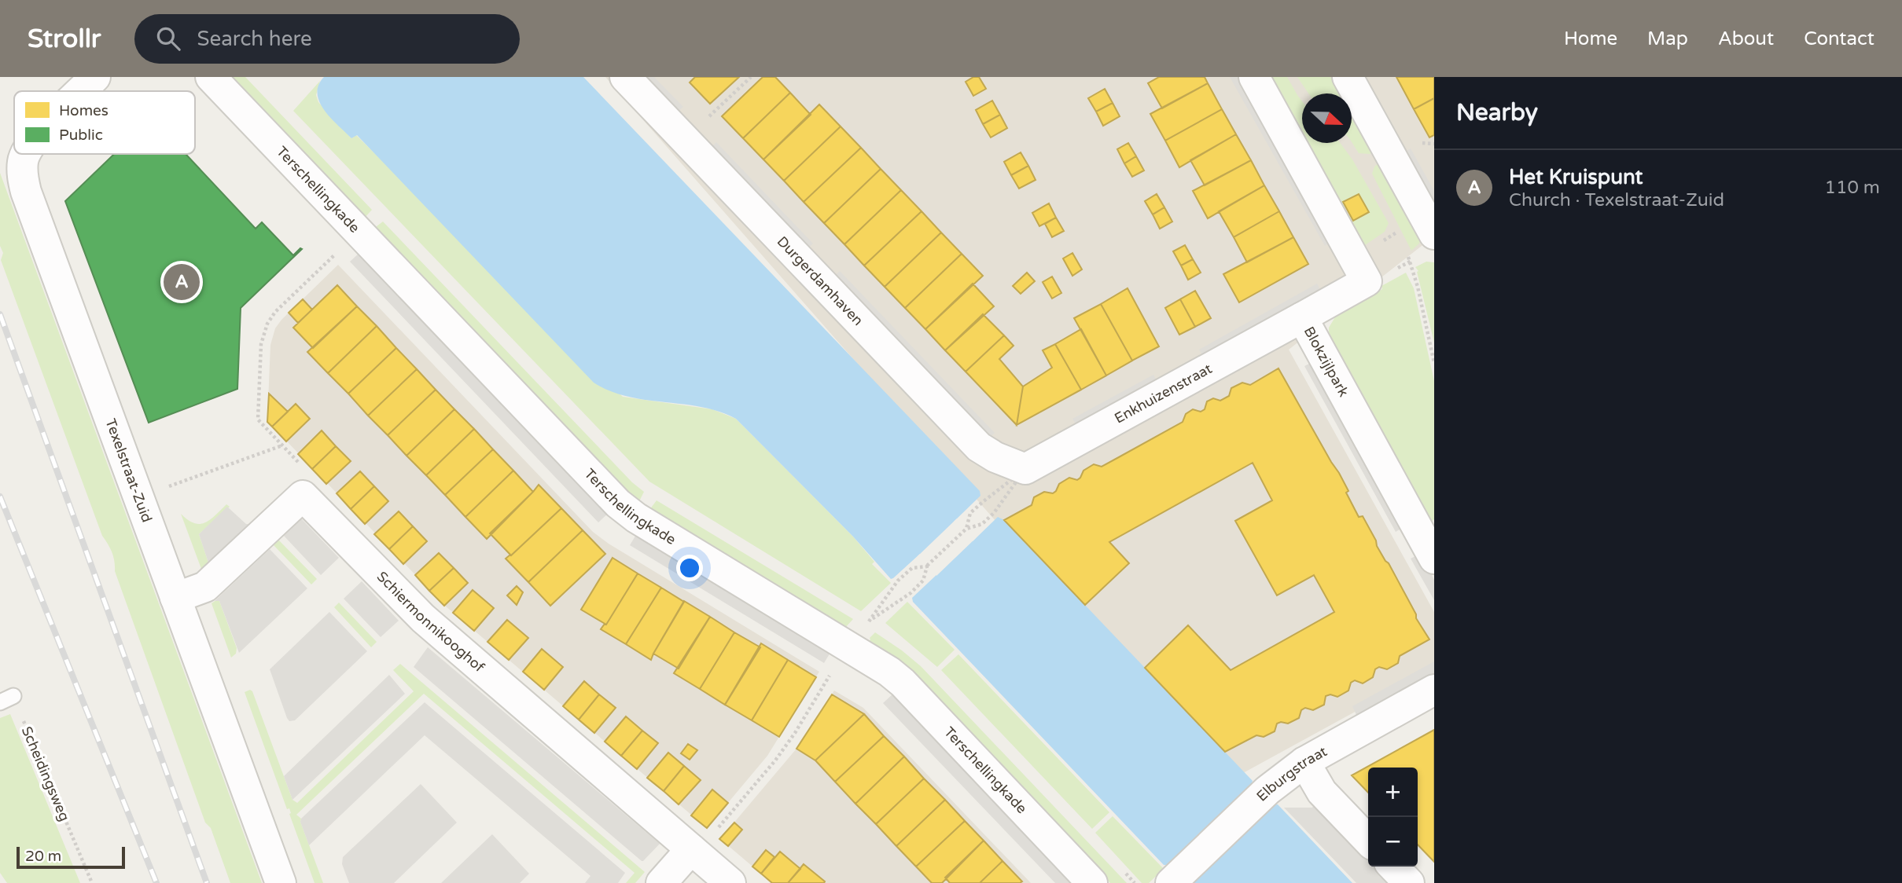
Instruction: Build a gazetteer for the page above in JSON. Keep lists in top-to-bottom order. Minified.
{"streets":{"street":["Terschellingkade","Durgerdamhaven","Blokzijlpark","Enkhuizenstraat","Texelstraat-Zuid","Schiermonnikooghof","Elburgstraat"],"path":["Scheidingsweg"]},"crossings":[["Durgerdamhaven","Enkhuizenstraat"],["Blokzijlpark","Enkhuizenstraat"],["Texelstraat-Zuid","Schiermonnikooghof"]],"legend":["Homes","Public"],"scale_bar":"20 m","north":"right","page":{"header":"Strollr","search":"Search here","nav":["Home","Map","About","Contact"],"heading":"Nearby","list":[{"mark":"A","name":"Het Kruispunt","note":"Church · Texelstraat-Zuid","value":"110 m"}],"pins":"A","map_buttons":["+","−"],"scale":"20 m"}}
